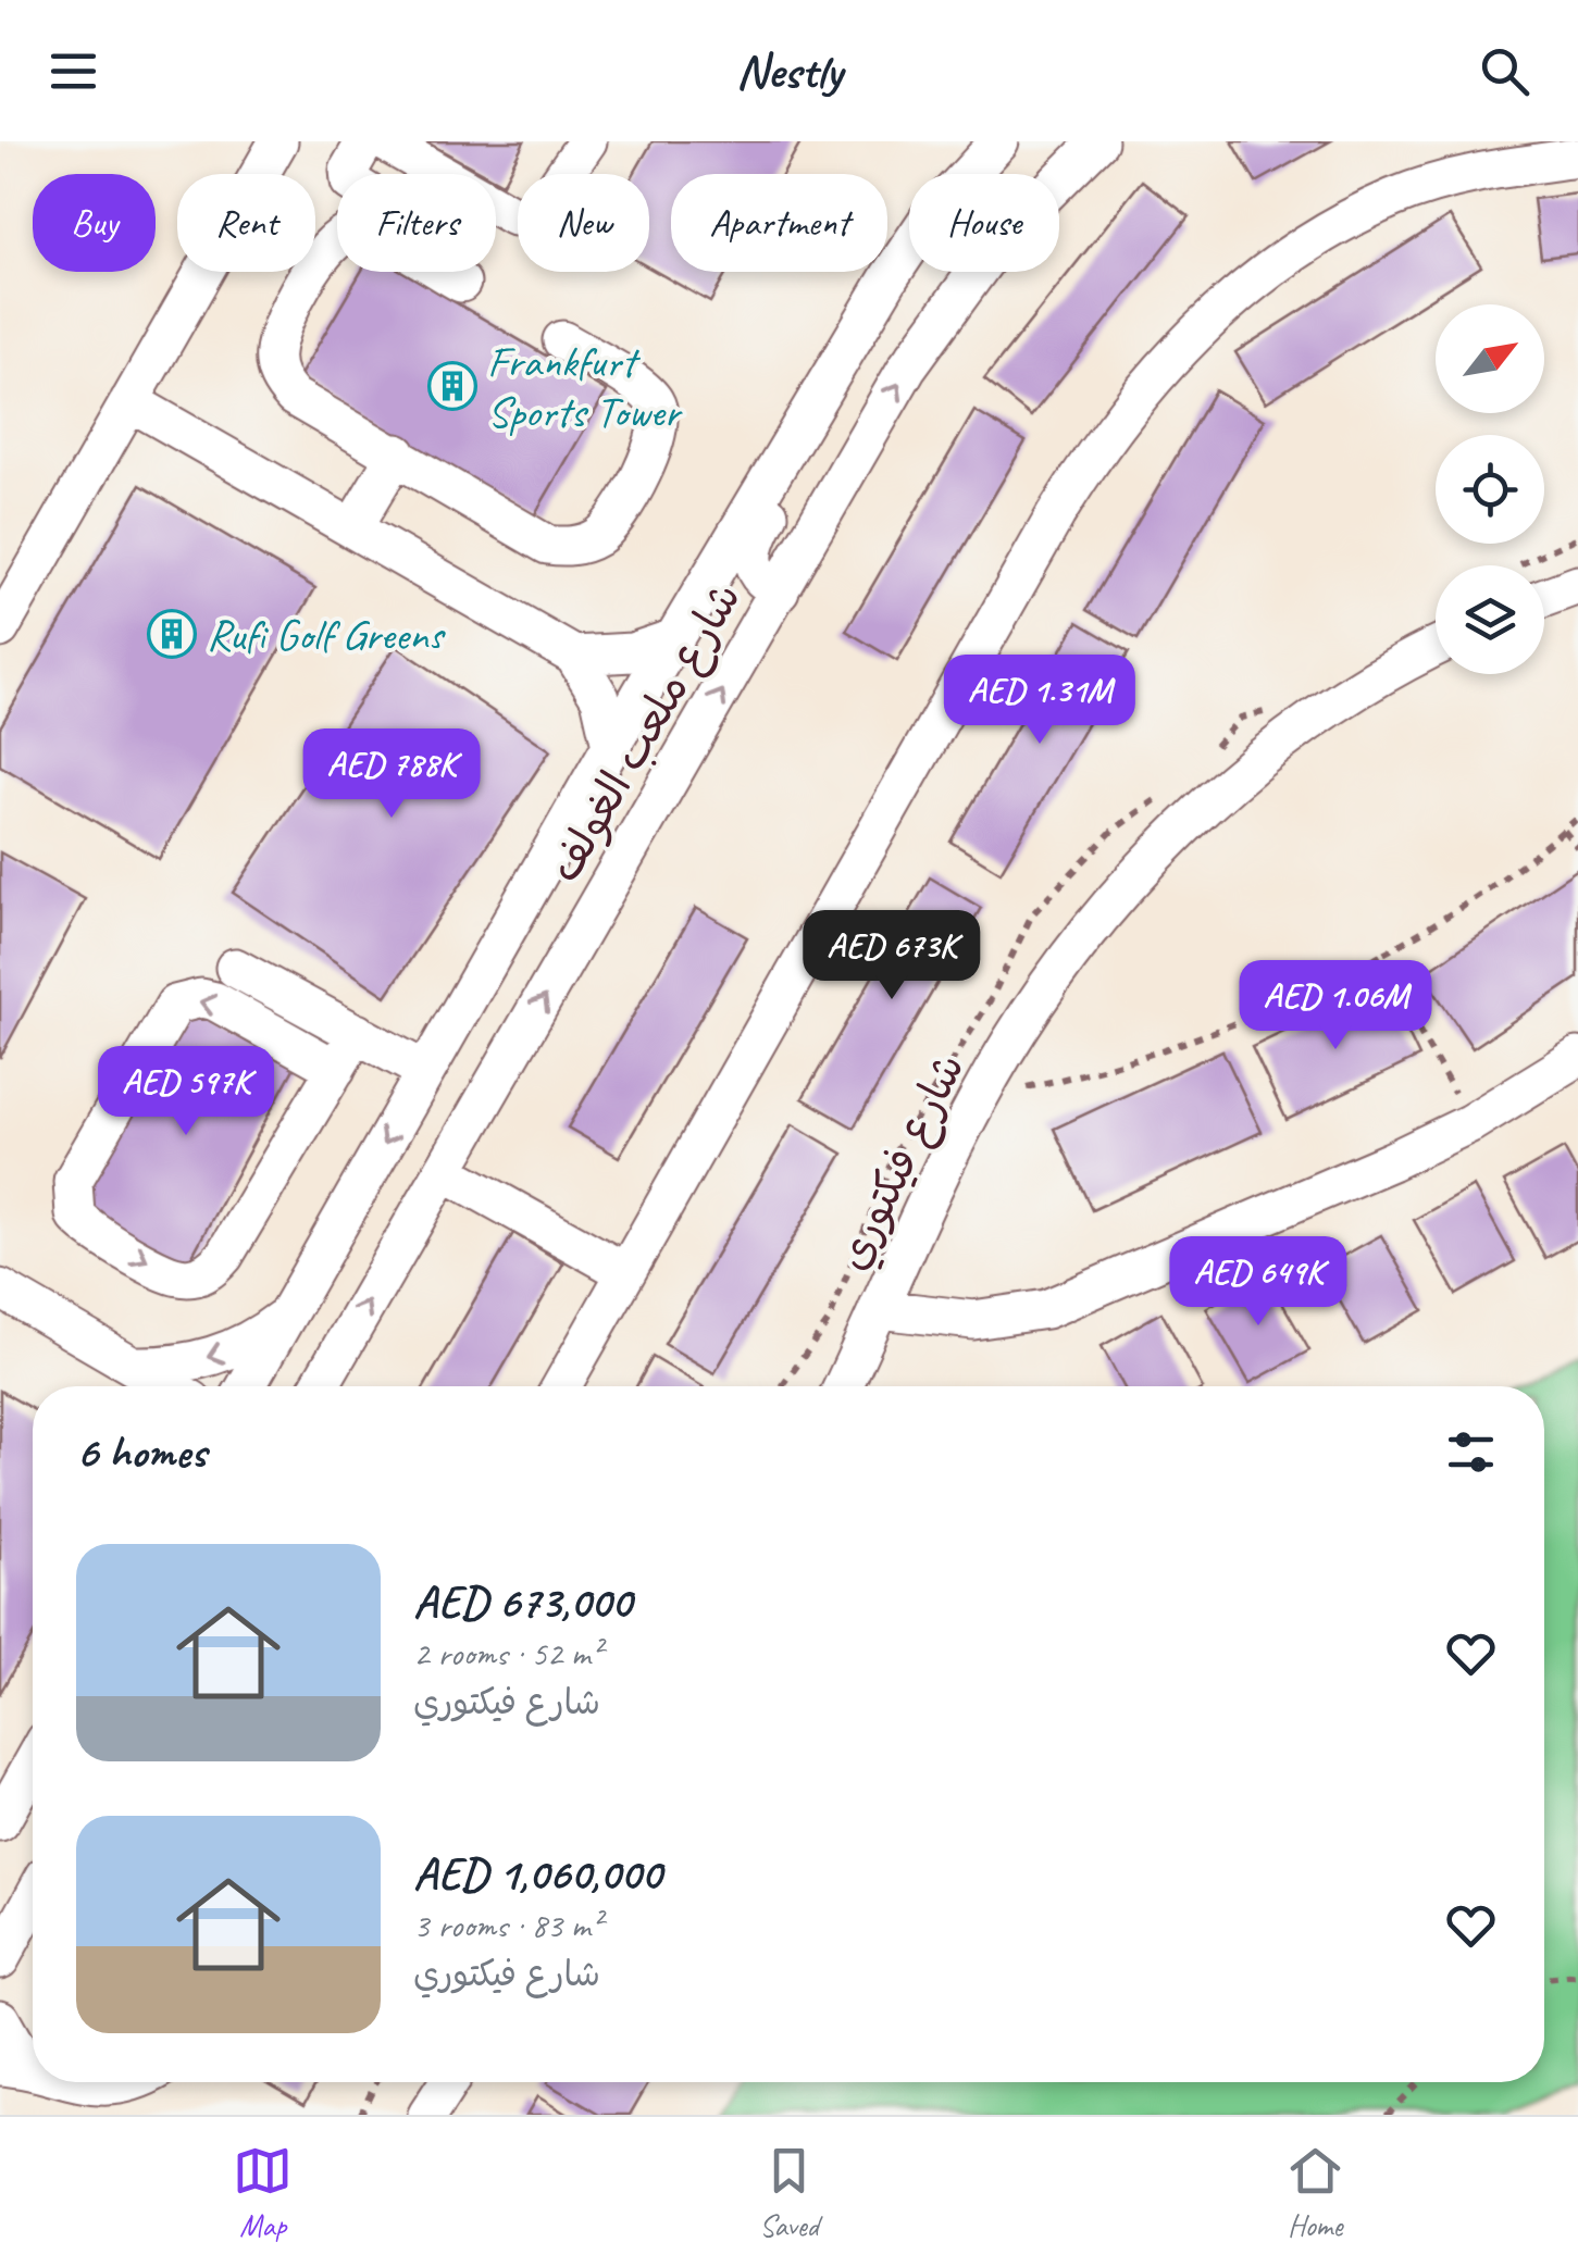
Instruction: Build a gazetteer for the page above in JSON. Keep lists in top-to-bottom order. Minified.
{"streets":{"street":["شارع ملعب الغولف","شارع فيكتوري"]},"places":{"building":["Frankfurt Sports Tower","Rufi Golf Greens"]},"north":"top right","page":{"header":"Nestly","chip":["Buy","Rent","Filters","New","Apartment","House"],"price":["AED 1.31M","AED 788K","AED 673K","AED 1.06M","AED 597K","AED 649K"],"heading":"6 homes","list":[{"name":"AED 673,000","note":"2 rooms · 52 m² · شارع فيكتوري"},{"name":"AED 1,060,000","note":"3 rooms · 83 m² · شارع فيكتوري"}],"tabs":["Map","Saved","Home"]}}
